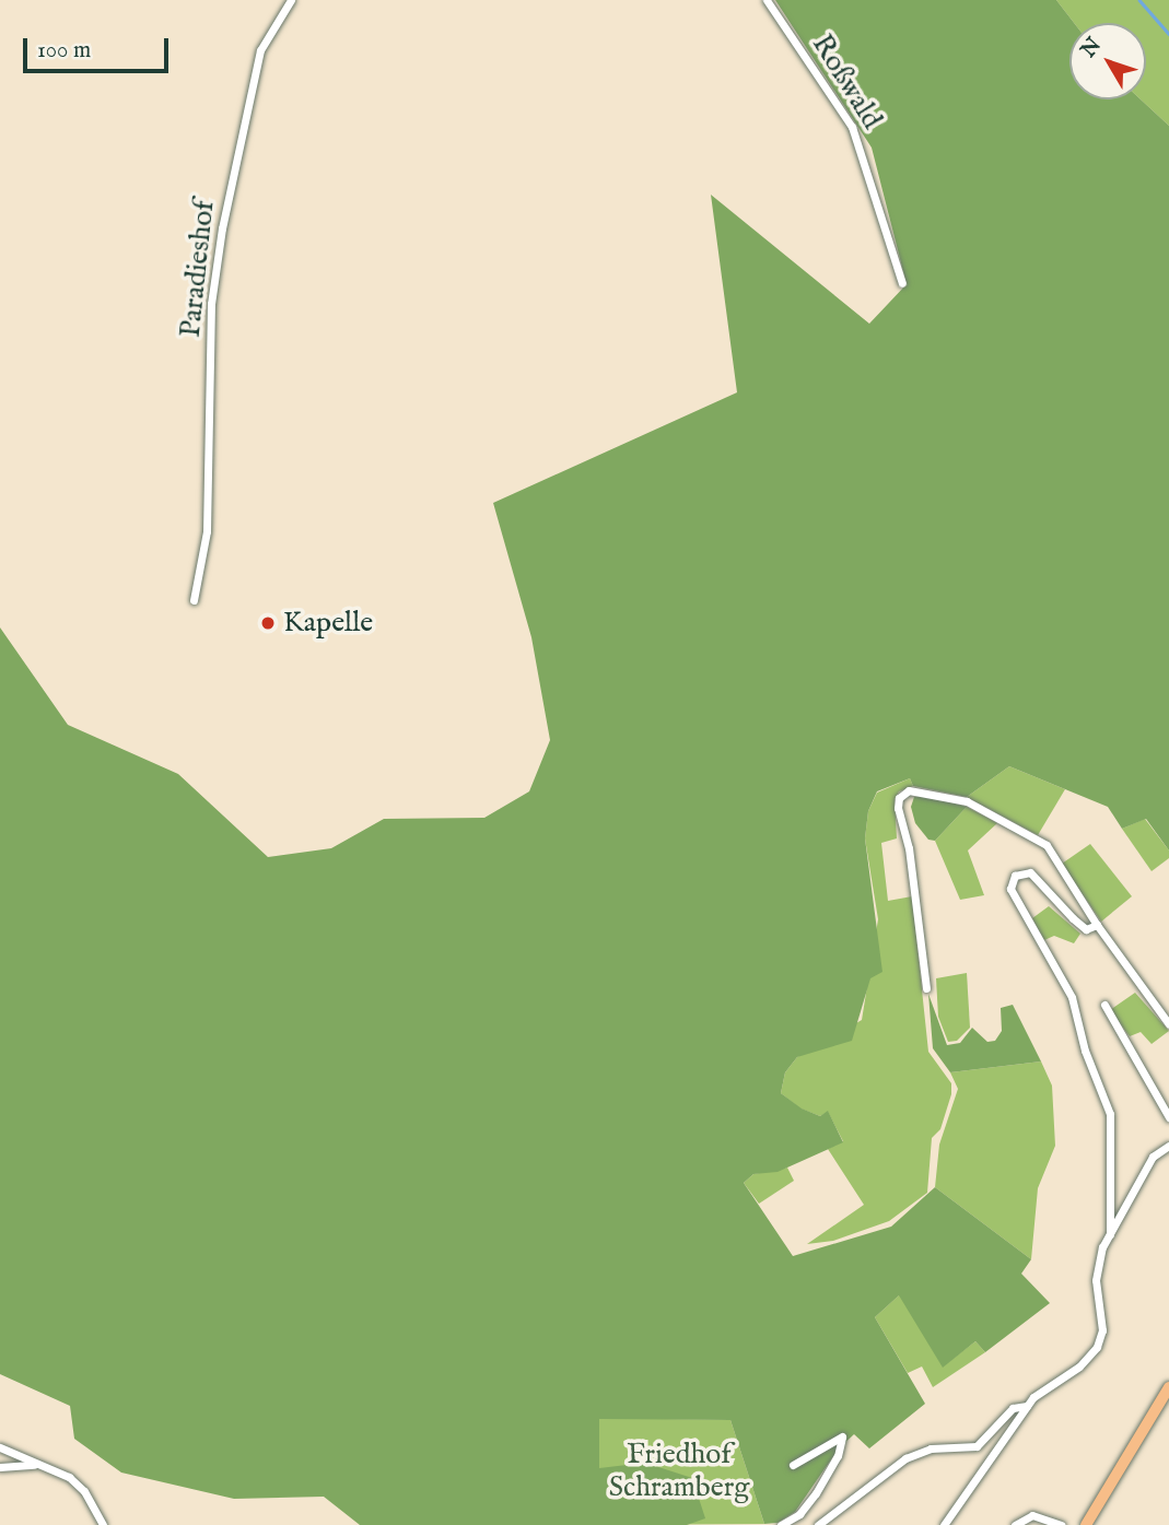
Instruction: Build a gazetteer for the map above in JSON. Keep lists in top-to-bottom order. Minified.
{"streets":{"street":["Roßwald","Paradieshof"]},"parks":["Friedhof Schramberg"],"places":["Kapelle"],"scale_bar":"100 m","north":"top left"}
